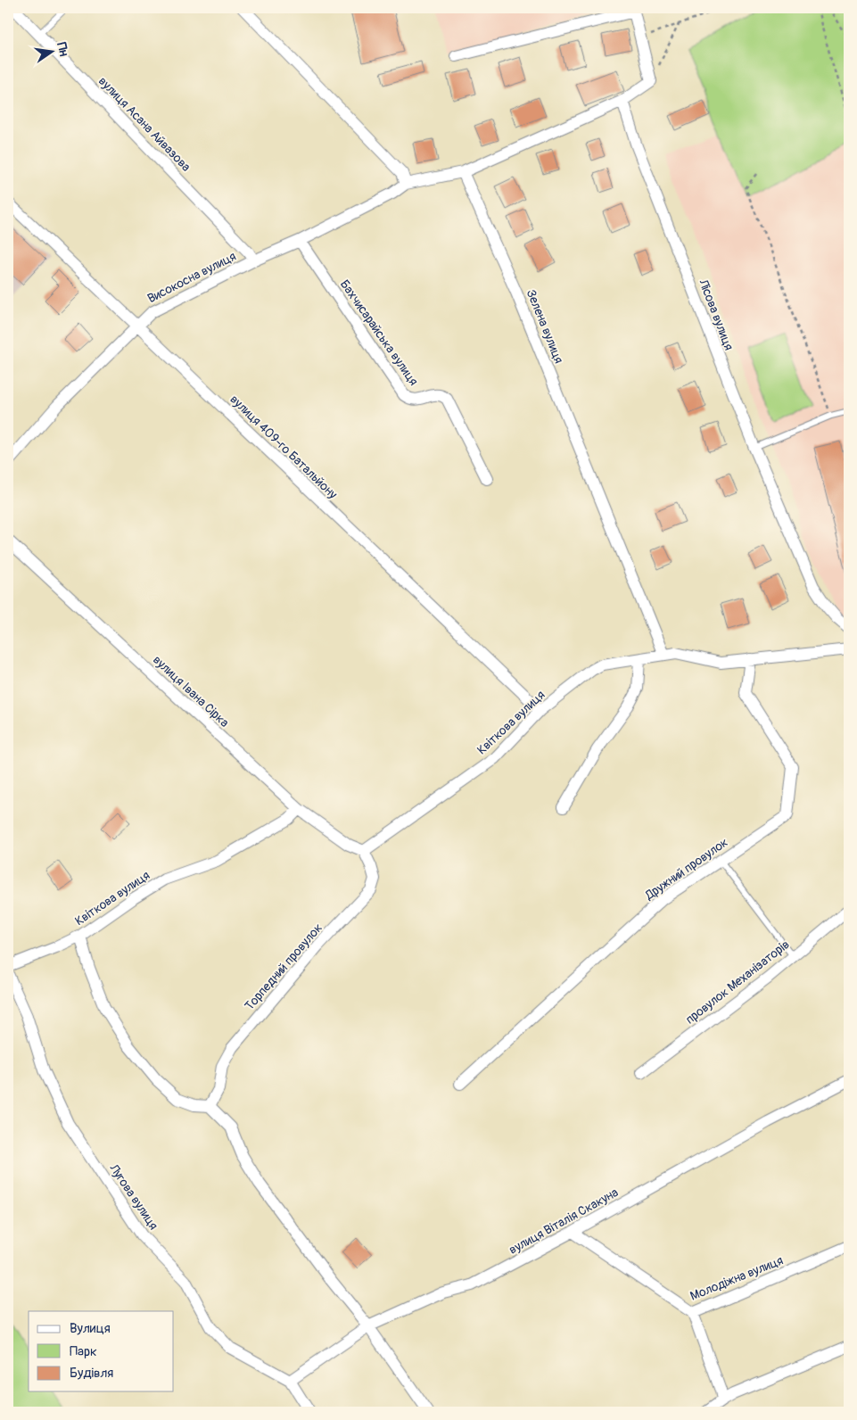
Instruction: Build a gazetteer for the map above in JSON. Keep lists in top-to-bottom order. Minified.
{"streets":{"street":["вулиця Асана Айвазова","Високосна вулиця","Лісова вулиця","Зелена вулиця","Бахчисарайська вулиця","вулиця 409-го Батальйону","вулиця Івана Сірка","Квіткова вулиця","Дружний провулок","Торпедний провулок","провулок Механізаторів","Лугова вулиця","вулиця Віталія Скакуна","Молодіжна вулиця"]},"crossings":[["вулиця Асана Айвазова","Високосна вулиця"],["Високосна вулиця","Зелена вулиця"],["Високосна вулиця","Бахчисарайська вулиця"],["Високосна вулиця","вулиця 409-го Батальйону"],["Зелена вулиця","Квіткова вулиця"],["вулиця 409-го Батальйону","Квіткова вулиця"],["вулиця Івана Сірка","Квіткова вулиця"],["вулиця Івана Сірка","Торпедний провулок"],["Квіткова вулиця","Дружний провулок"],["Квіткова вулиця","Торпедний провулок"],["Лугова вулиця","вулиця Віталія Скакуна"],["вулиця Віталія Скакуна","Молодіжна вулиця"]],"legend":["Вулиця","Парк","Будівля"],"north":"right"}
